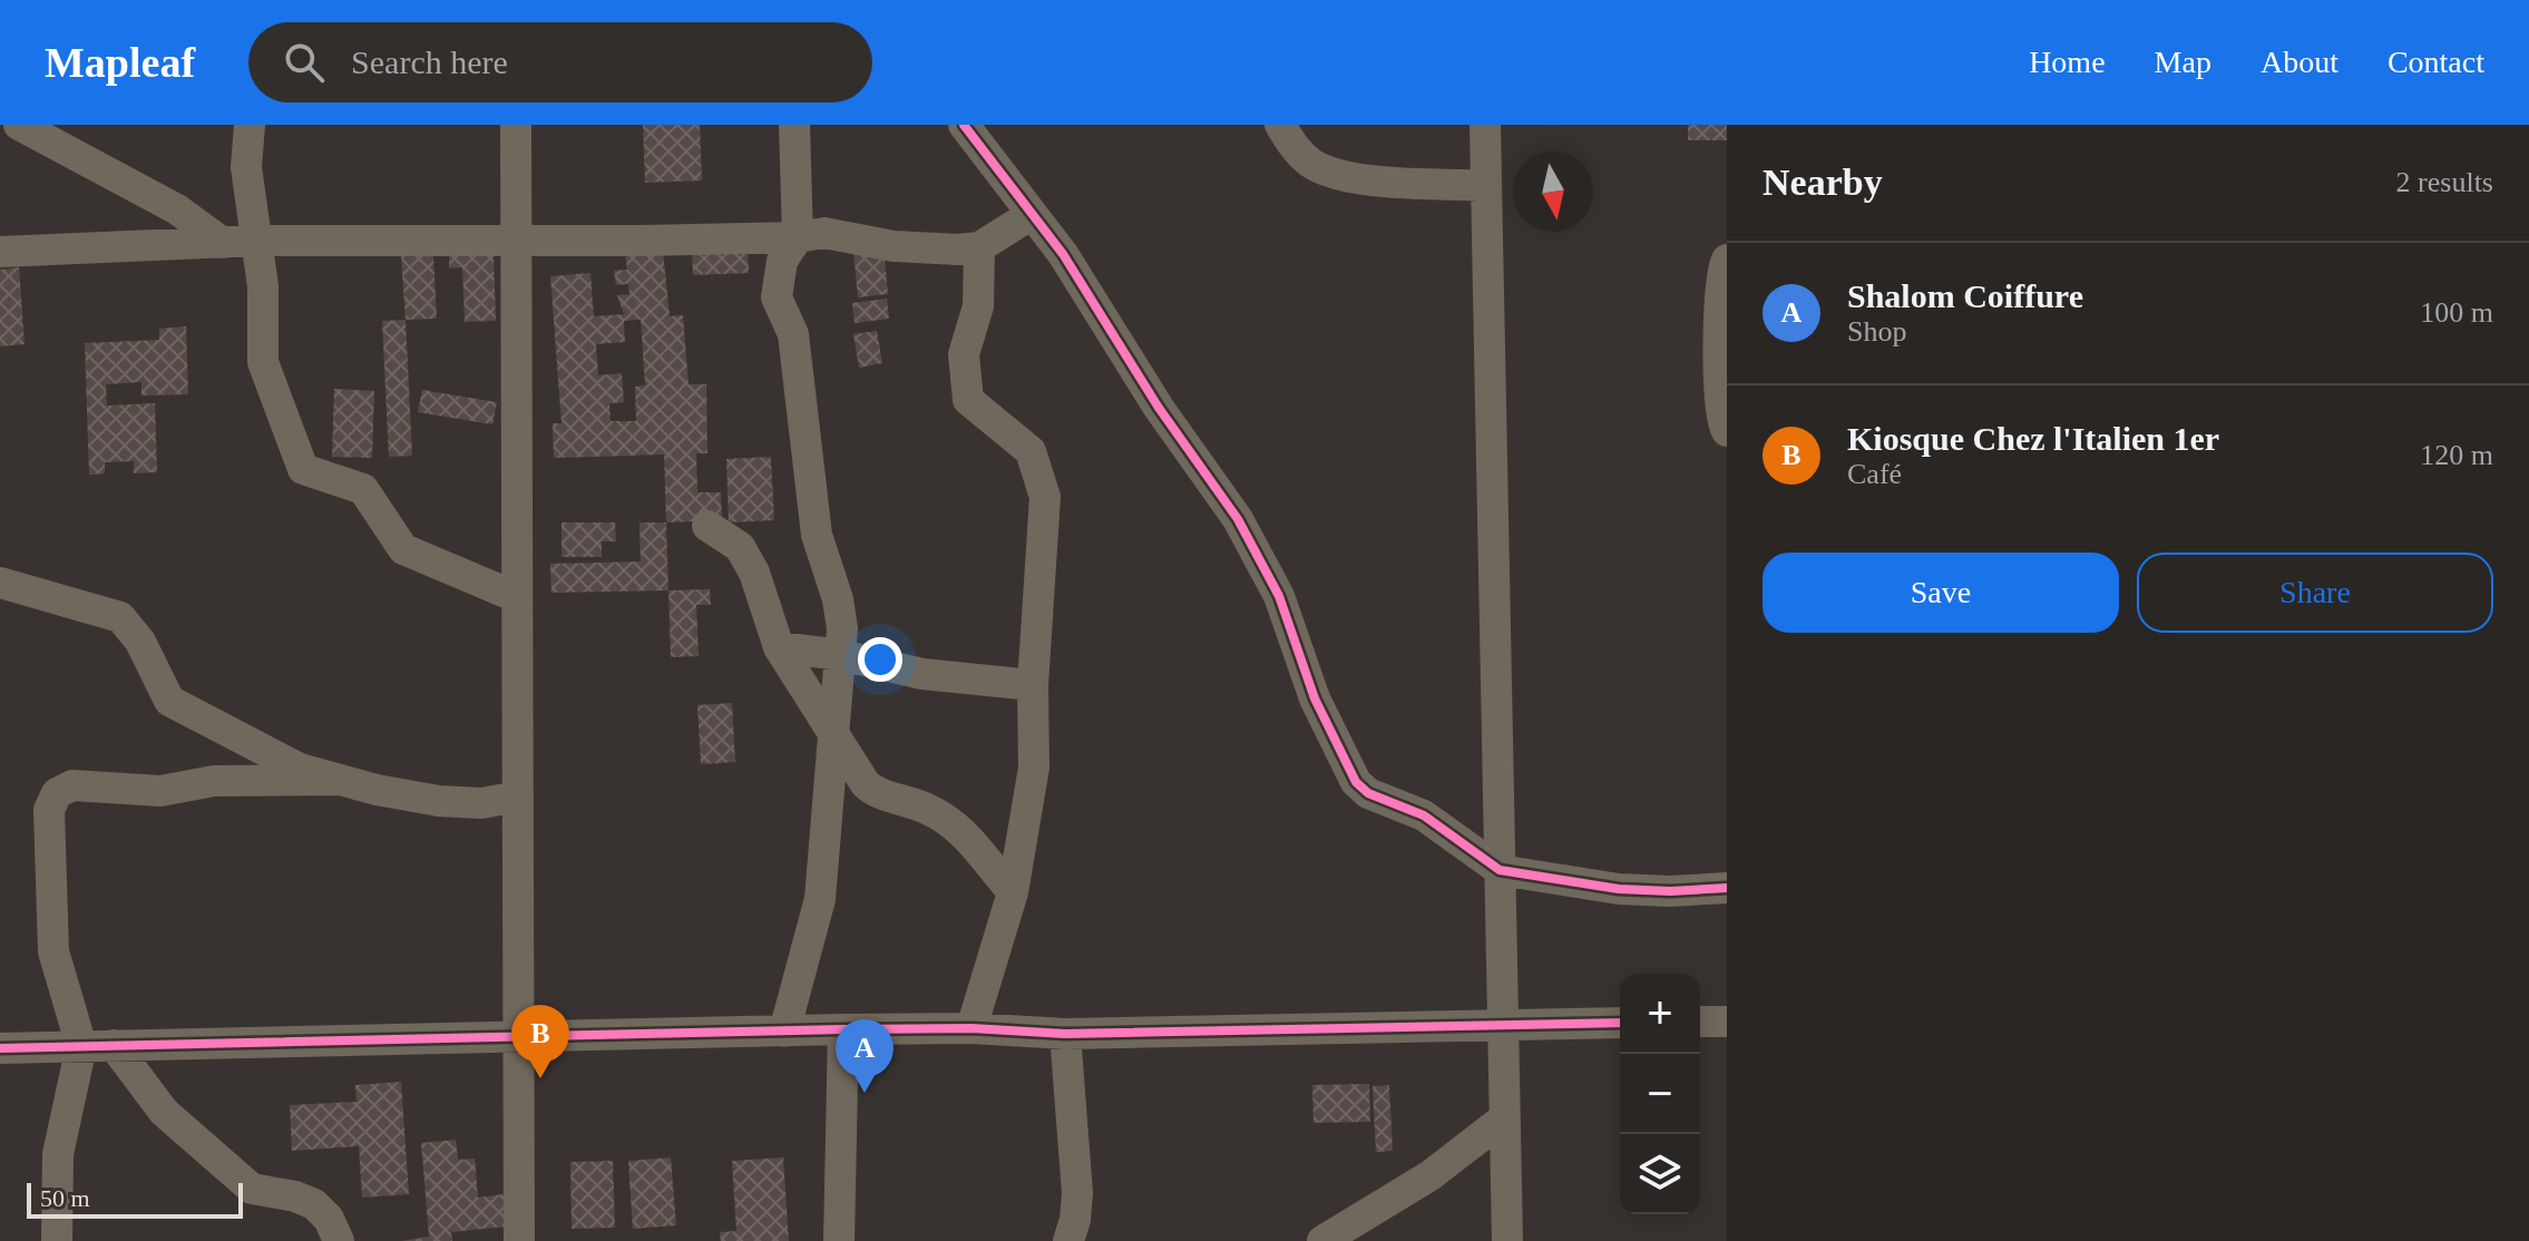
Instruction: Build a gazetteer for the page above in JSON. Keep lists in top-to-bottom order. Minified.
{"scale_bar":"50 m","north":"bottom","page":{"header":"Mapleaf","search":"Search here","nav":["Home","Map","About","Contact"],"heading":["Nearby","2 results"],"list":[{"mark":"A","name":"Shalom Coiffure","note":"Shop","value":"100 m"},{"mark":"B","name":"Kiosque Chez l'Italien 1er","note":"Café","value":"120 m"}],"buttons":["Save","Share"],"map_buttons":["+","−"],"pins":["B","A"],"scale":"50 m"}}
